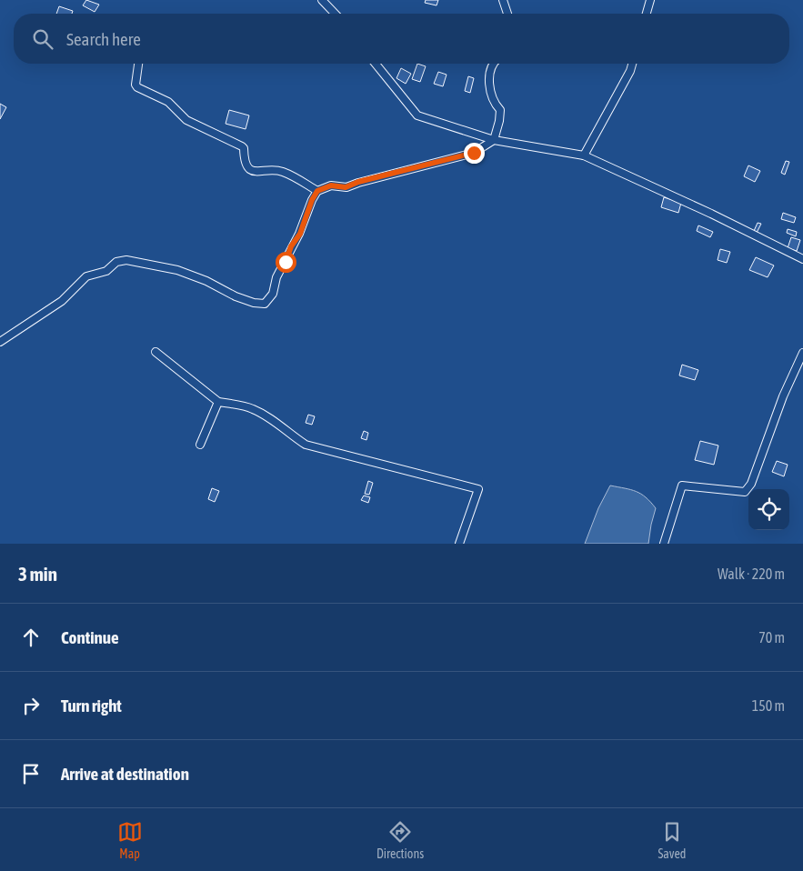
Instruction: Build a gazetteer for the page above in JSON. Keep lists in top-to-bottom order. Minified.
{"page":{"search":"Search here","heading":["3 min","Walk · 220 m"],"list":[["Continue","70 m"],["Turn right","150 m"],"Arrive at destination"],"nav":["Map","Directions","Saved"]}}
